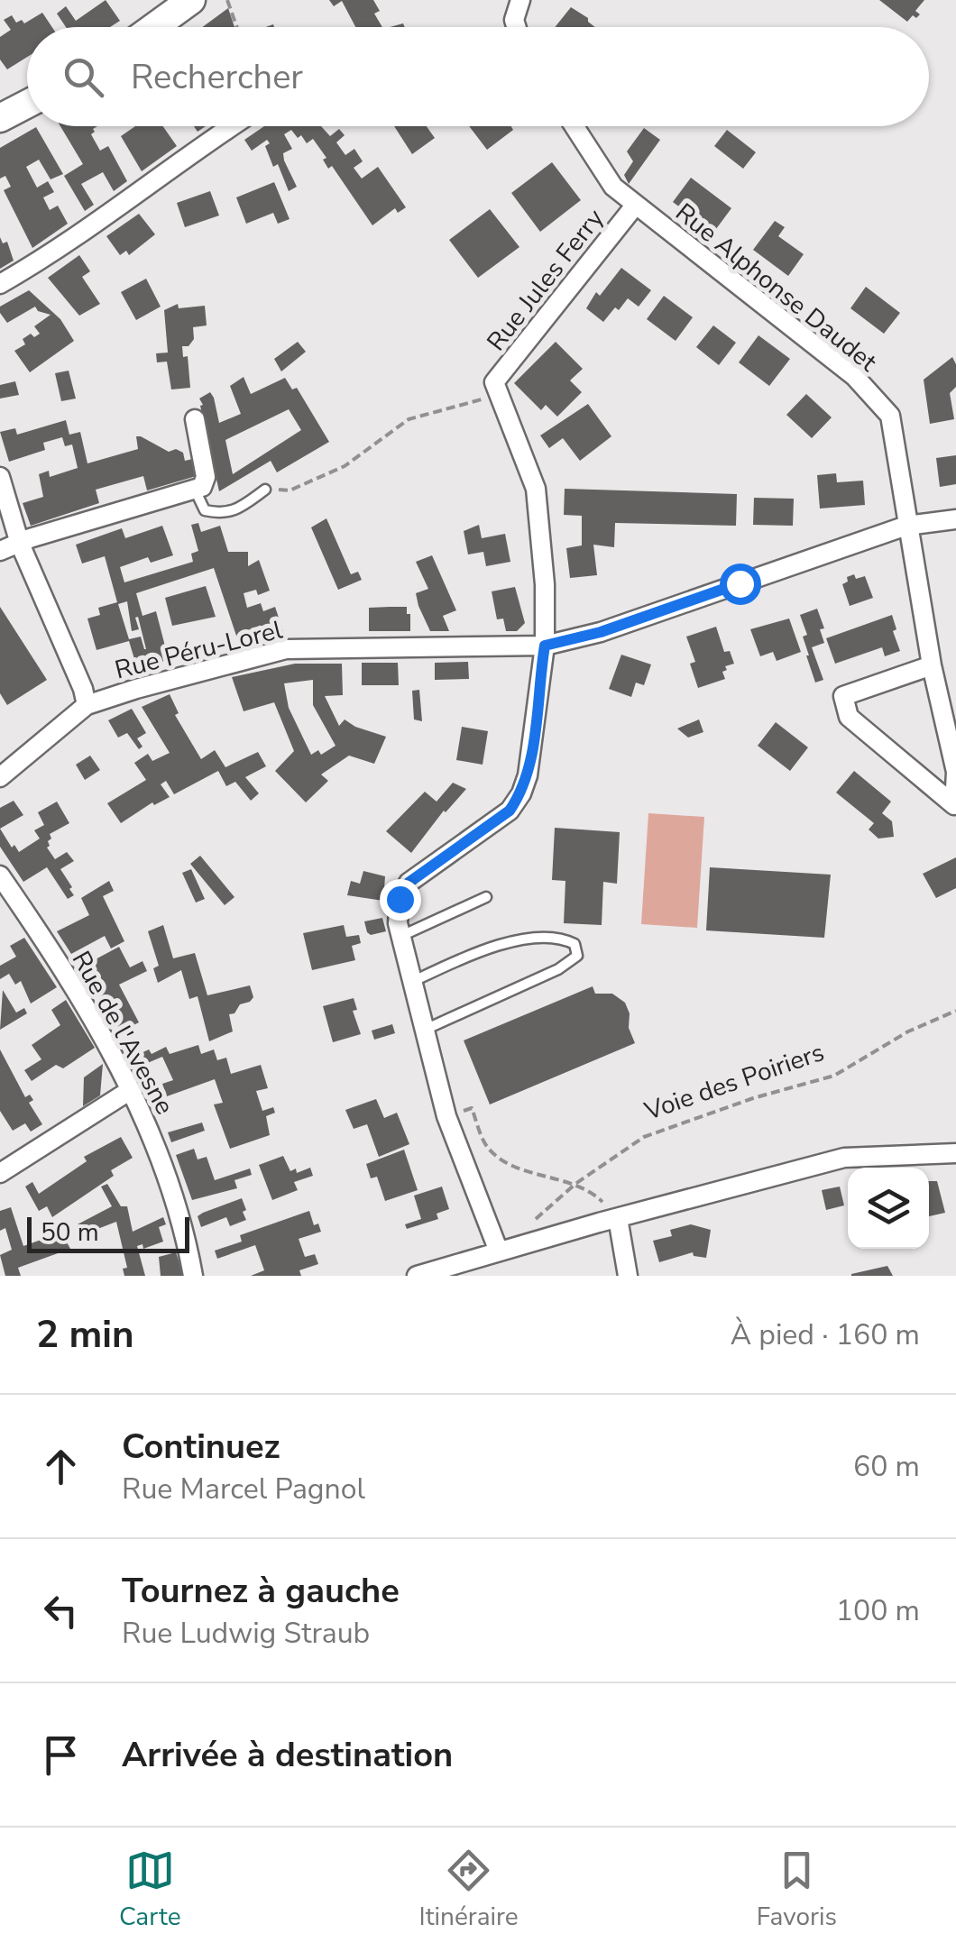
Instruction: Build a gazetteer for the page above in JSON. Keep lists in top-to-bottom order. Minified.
{"streets":{"street":["Rue Jules Ferry","Rue Alphonse Daudet","Rue Péru-Lorel","Rue de l'Avesne"],"path":["Voie des Poiriers"]},"crossings":[["Rue Jules Ferry","Rue Alphonse Daudet"],["Rue Alphonse Daudet","Rue Péru-Lorel"]],"scale_bar":"50 m","page":{"search":"Rechercher","scale":"50 m","heading":["2 min","À pied · 160 m"],"list":[["Continuez","Rue Marcel Pagnol","60 m"],["Tournez à gauche","Rue Ludwig Straub","100 m"],"Arrivée à destination"],"nav":["Carte","Itinéraire","Favoris"]}}
